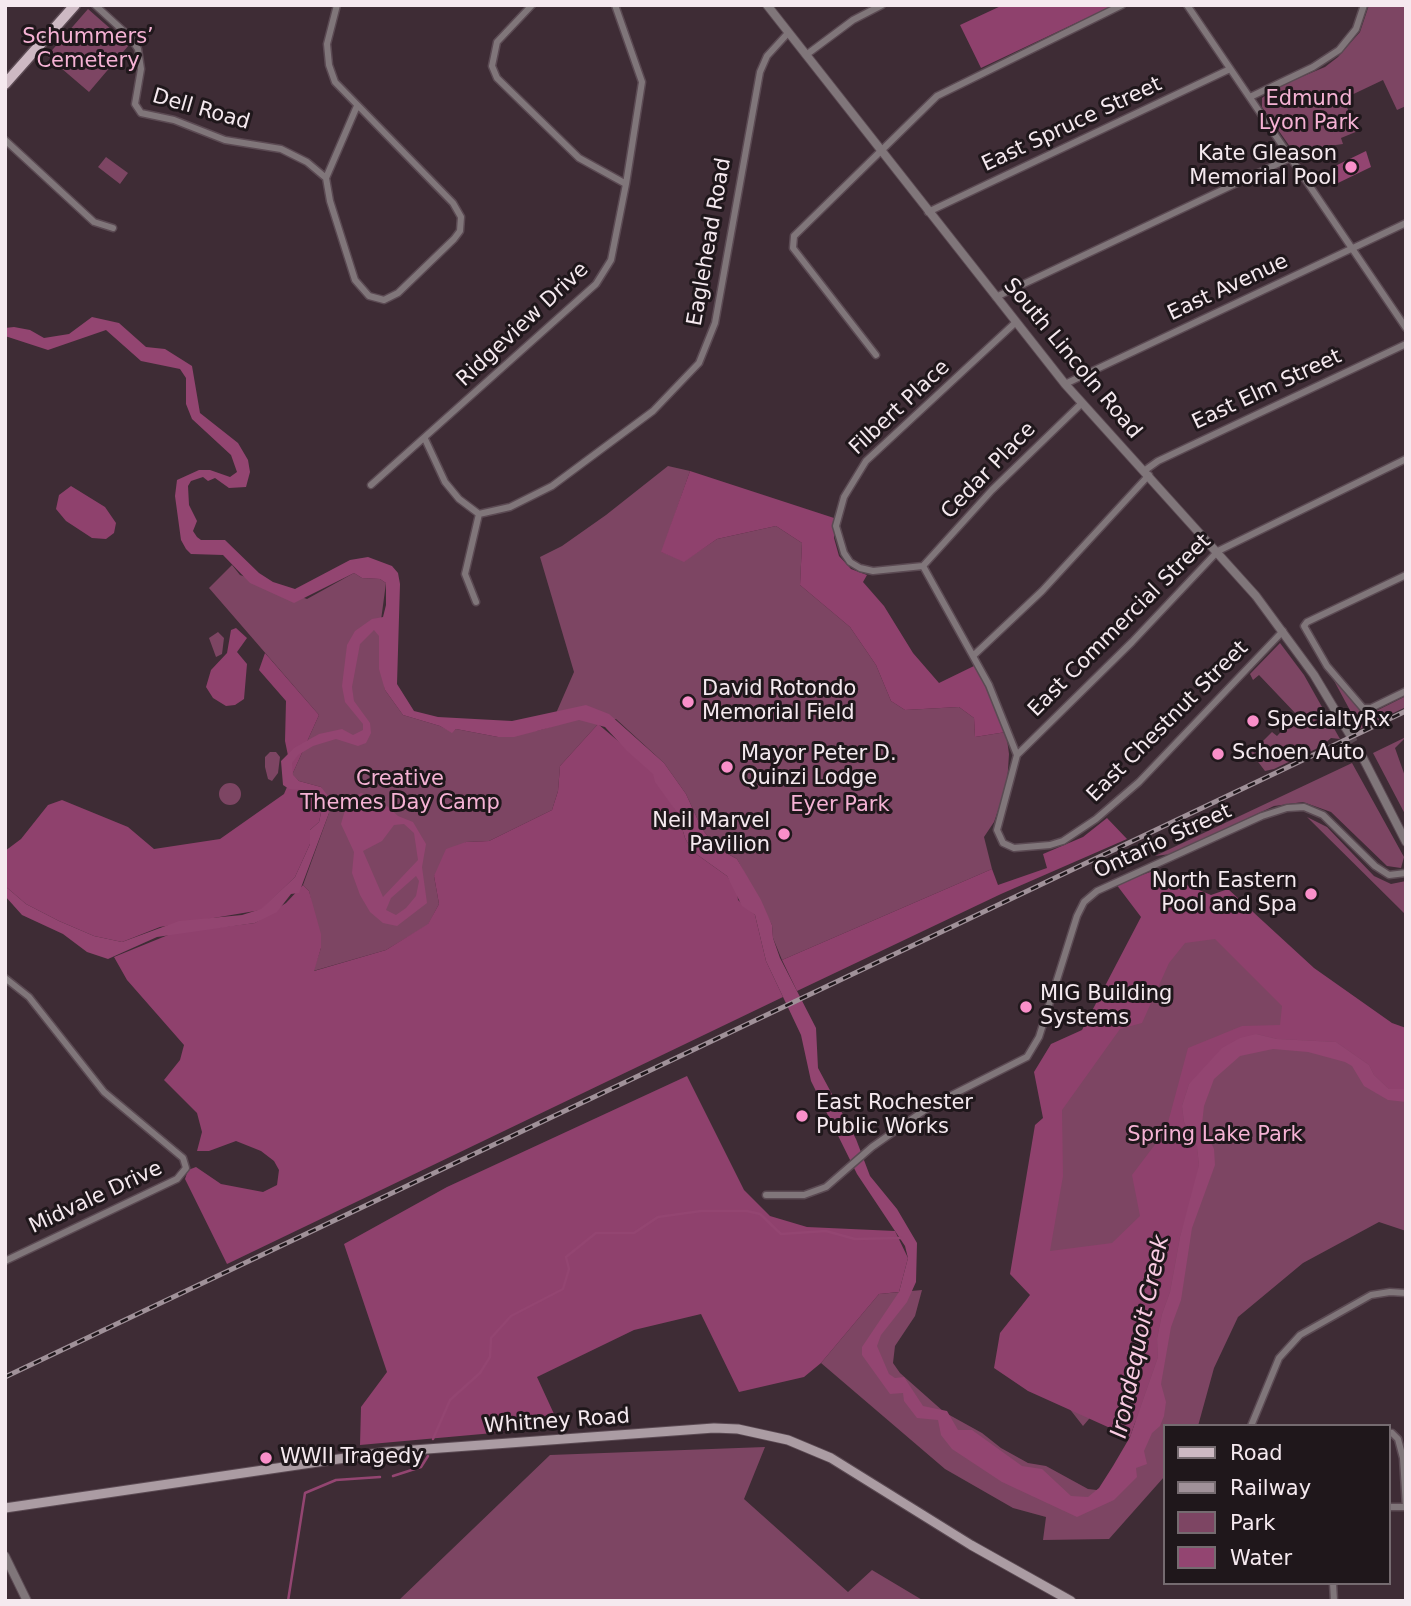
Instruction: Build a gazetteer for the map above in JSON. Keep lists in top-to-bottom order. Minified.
{"streets":{"main road":["Whitney Road"],"street":["Dell Road","East Spruce Street","Eaglehead Road","East Avenue","Ridgeview Drive","South Lincoln Road","East Elm Street","Filbert Place","Cedar Place","East Commercial Street","East Chestnut Street","Ontario Street","Midvale Drive"]},"crossings":[["East Spruce Street","South Lincoln Road"],["Eaglehead Road","South Lincoln Road"],["East Avenue","South Lincoln Road"],["South Lincoln Road","East Elm Street"],["South Lincoln Road","Filbert Place"],["South Lincoln Road","Cedar Place"],["South Lincoln Road","East Commercial Street"],["South Lincoln Road","East Chestnut Street"],["Filbert Place","Cedar Place"],["East Commercial Street","East Chestnut Street"]],"water":["Irondequoit Creek"],"parks":["Schummers’ Cemetery","Edmund Lyon Park","Creative Themes Day Camp","Eyer Park","Spring Lake Park"],"places":["Kate Gleason Memorial Pool","David Rotondo Memorial Field","SpecialtyRx","Schoen Auto","Mayor Peter D. Quinzi Lodge","Neil Marvel Pavilion","North Eastern Pool and Spa","MIG Building Systems","East Rochester Public Works","WWII Tragedy"],"legend":["Road","Railway","Park","Water"]}
